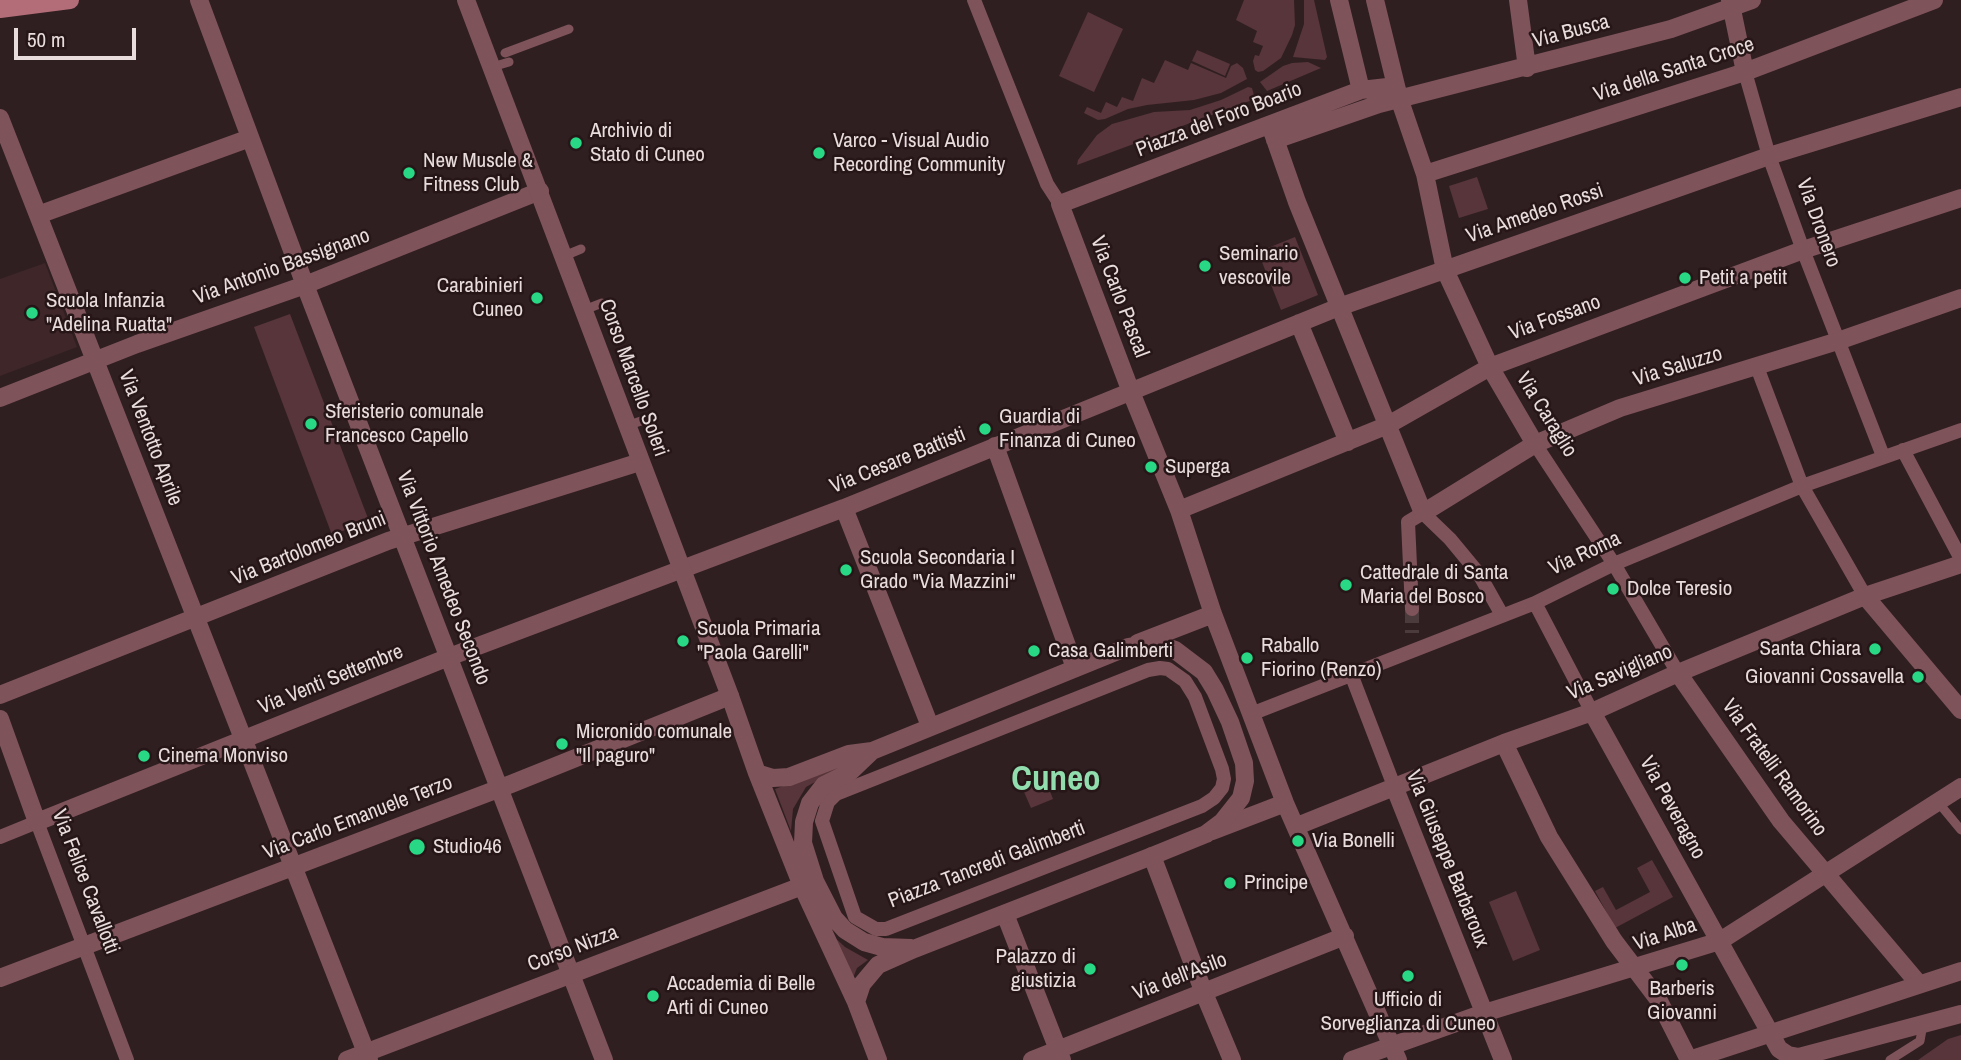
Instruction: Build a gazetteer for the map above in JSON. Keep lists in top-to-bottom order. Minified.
{"streets":{"street":["Via Busca","Via della Santa Croce","Piazza del Foro Boario","Via Amedeo Rossi","Via Dronero","Via Antonio Bassignano","Via Carlo Pascal","Via Fossano","Via Saluzzo","Corso Marcello Soleri","Via Caraglio","Via Ventotto Aprile","Via Cesare Battisti","Via Bartolomeo Bruni","Via Roma","Via Vittorio Amedeo Secondo","Via Savigliano","Via Venti Settembre","Via Fratelli Ramorino","Via Peveragno","Via Carlo Emanuele Terzo","Via Giuseppe Barbaroux","Piazza Tancredi Galimberti","Via Felice Cavallotti","Via Alba","Corso Nizza","Via dell'Asilo"]},"crossings":[["Via Busca","Piazza del Foro Boario"],["Via Busca","Via Dronero"],["Via Busca","Via Caraglio"],["Via della Santa Croce","Via Dronero"],["Via della Santa Croce","Via Caraglio"],["Piazza del Foro Boario","Via Carlo Pascal"],["Piazza del Foro Boario","Via Caraglio"],["Via Amedeo Rossi","Via Dronero"],["Via Amedeo Rossi","Via Carlo Pascal"],["Via Amedeo Rossi","Via Caraglio"],["Via Amedeo Rossi","Via Cesare Battisti"],["Via Dronero","Via Fossano"],["Via Dronero","Via Saluzzo"],["Via Dronero","Via Roma"],["Via Antonio Bassignano","Corso Marcello Soleri"],["Via Antonio Bassignano","Via Ventotto Aprile"],["Via Antonio Bassignano","Via Vittorio Amedeo Secondo"],["Via Carlo Pascal","Via Fossano"],["Via Carlo Pascal","Via Cesare Battisti"],["Via Fossano","Via Caraglio"],["Via Saluzzo","Via Caraglio"],["Corso Marcello Soleri","Via Cesare Battisti"],["Corso Marcello Soleri","Via Bartolomeo Bruni"],["Corso Marcello Soleri","Via Venti Settembre"],["Corso Marcello Soleri","Via Carlo Emanuele Terzo"],["Via Caraglio","Via Roma"],["Via Caraglio","Via Fratelli Ramorino"],["Via Ventotto Aprile","Via Bartolomeo Bruni"],["Via Ventotto Aprile","Via Venti Settembre"],["Via Cesare Battisti","Via Venti Settembre"],["Via Bartolomeo Bruni","Via Vittorio Amedeo Secondo"],["Via Roma","Via Fratelli Ramorino"],["Via Roma","Via Peveragno"],["Via Roma","Via Giuseppe Barbaroux"],["Via Vittorio Amedeo Secondo","Via Venti Settembre"],["Via Vittorio Amedeo Secondo","Via Carlo Emanuele Terzo"],["Via Vittorio Amedeo Secondo","Corso Nizza"],["Via Savigliano","Via Fratelli Ramorino"],["Via Savigliano","Via Peveragno"],["Via Savigliano","Via Giuseppe Barbaroux"],["Via Venti Settembre","Via Felice Cavallotti"],["Via Fratelli Ramorino","Via Alba"],["Via Peveragno","Via Alba"],["Via Carlo Emanuele Terzo","Via Felice Cavallotti"],["Via Giuseppe Barbaroux","Via Alba"]],"districts":["Cuneo"],"places":["Archivio di Stato di Cuneo","Varco - Visual Audio Recording Community","New Muscle & Fitness Club","Seminario vescovile","Petit a petit","Carabinieri Cuneo","Scuola Infanzia \"Adelina Ruatta\"","Sferisterio comunale Francesco Capello","Guardia di Finanza di Cuneo","Superga","Scuola Secondaria I Grado \"Via Mazzini\"","Cattedrale di Santa Maria del Bosco","Dolce Teresio","Scuola Primaria \"Paola Garelli\"","Santa Chiara","Casa Galimberti","Raballo Fiorino (Renzo)","Giovanni Cossavella","Micronido comunale \"Il paguro\"","Cinema Monviso","Via Bonelli","Studio46","Principe","Barberis Giovanni","Palazzo di giustizia","Ufficio di Sorveglianza di Cuneo","Accademia di Belle Arti di Cuneo"],"scale_bar":"50 m"}
